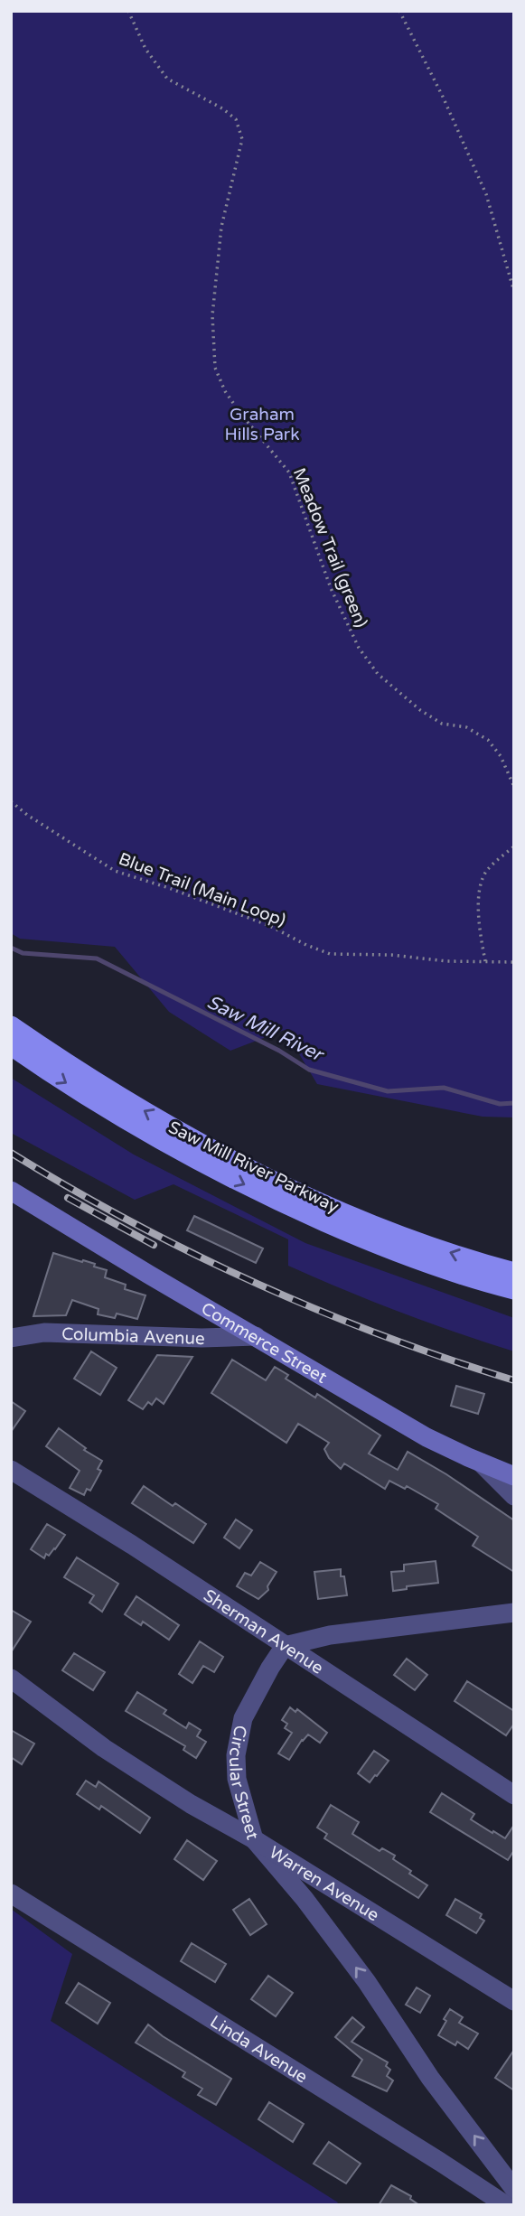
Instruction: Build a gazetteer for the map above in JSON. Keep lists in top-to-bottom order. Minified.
{"streets":{"highway":["Saw Mill River Parkway"],"main road":["Commerce Street"],"street":["Columbia Avenue","Sherman Avenue","Circular Street","Warren Avenue","Linda Avenue"],"path":["Meadow Trail (green)","Blue Trail (Main Loop)"]},"crossings":[["Columbia Avenue","Commerce Street"],["Sherman Avenue","Circular Street"],["Circular Street","Warren Avenue"]],"one_way":["Circular Street"],"water":["Saw Mill River"],"parks":["Graham Hills Park"]}
